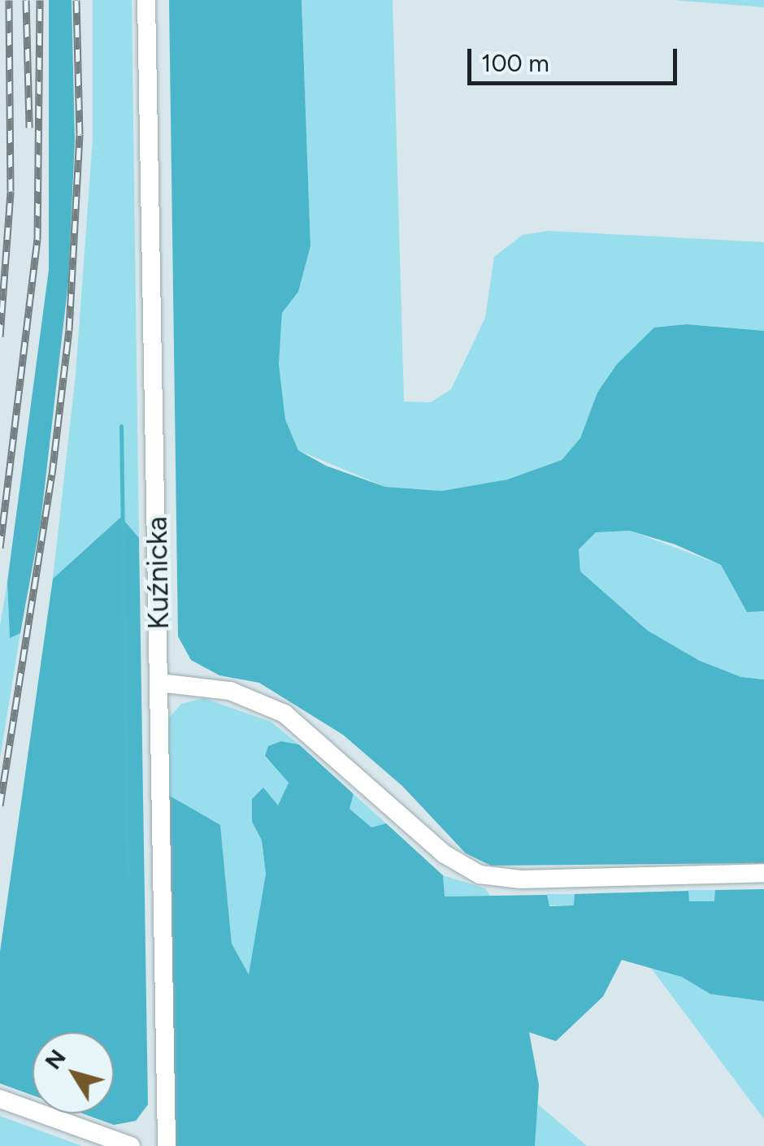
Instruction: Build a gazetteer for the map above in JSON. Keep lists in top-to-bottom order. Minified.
{"streets":{"street":["Kuźnicka"]},"scale_bar":"100 m","north":"top left"}
